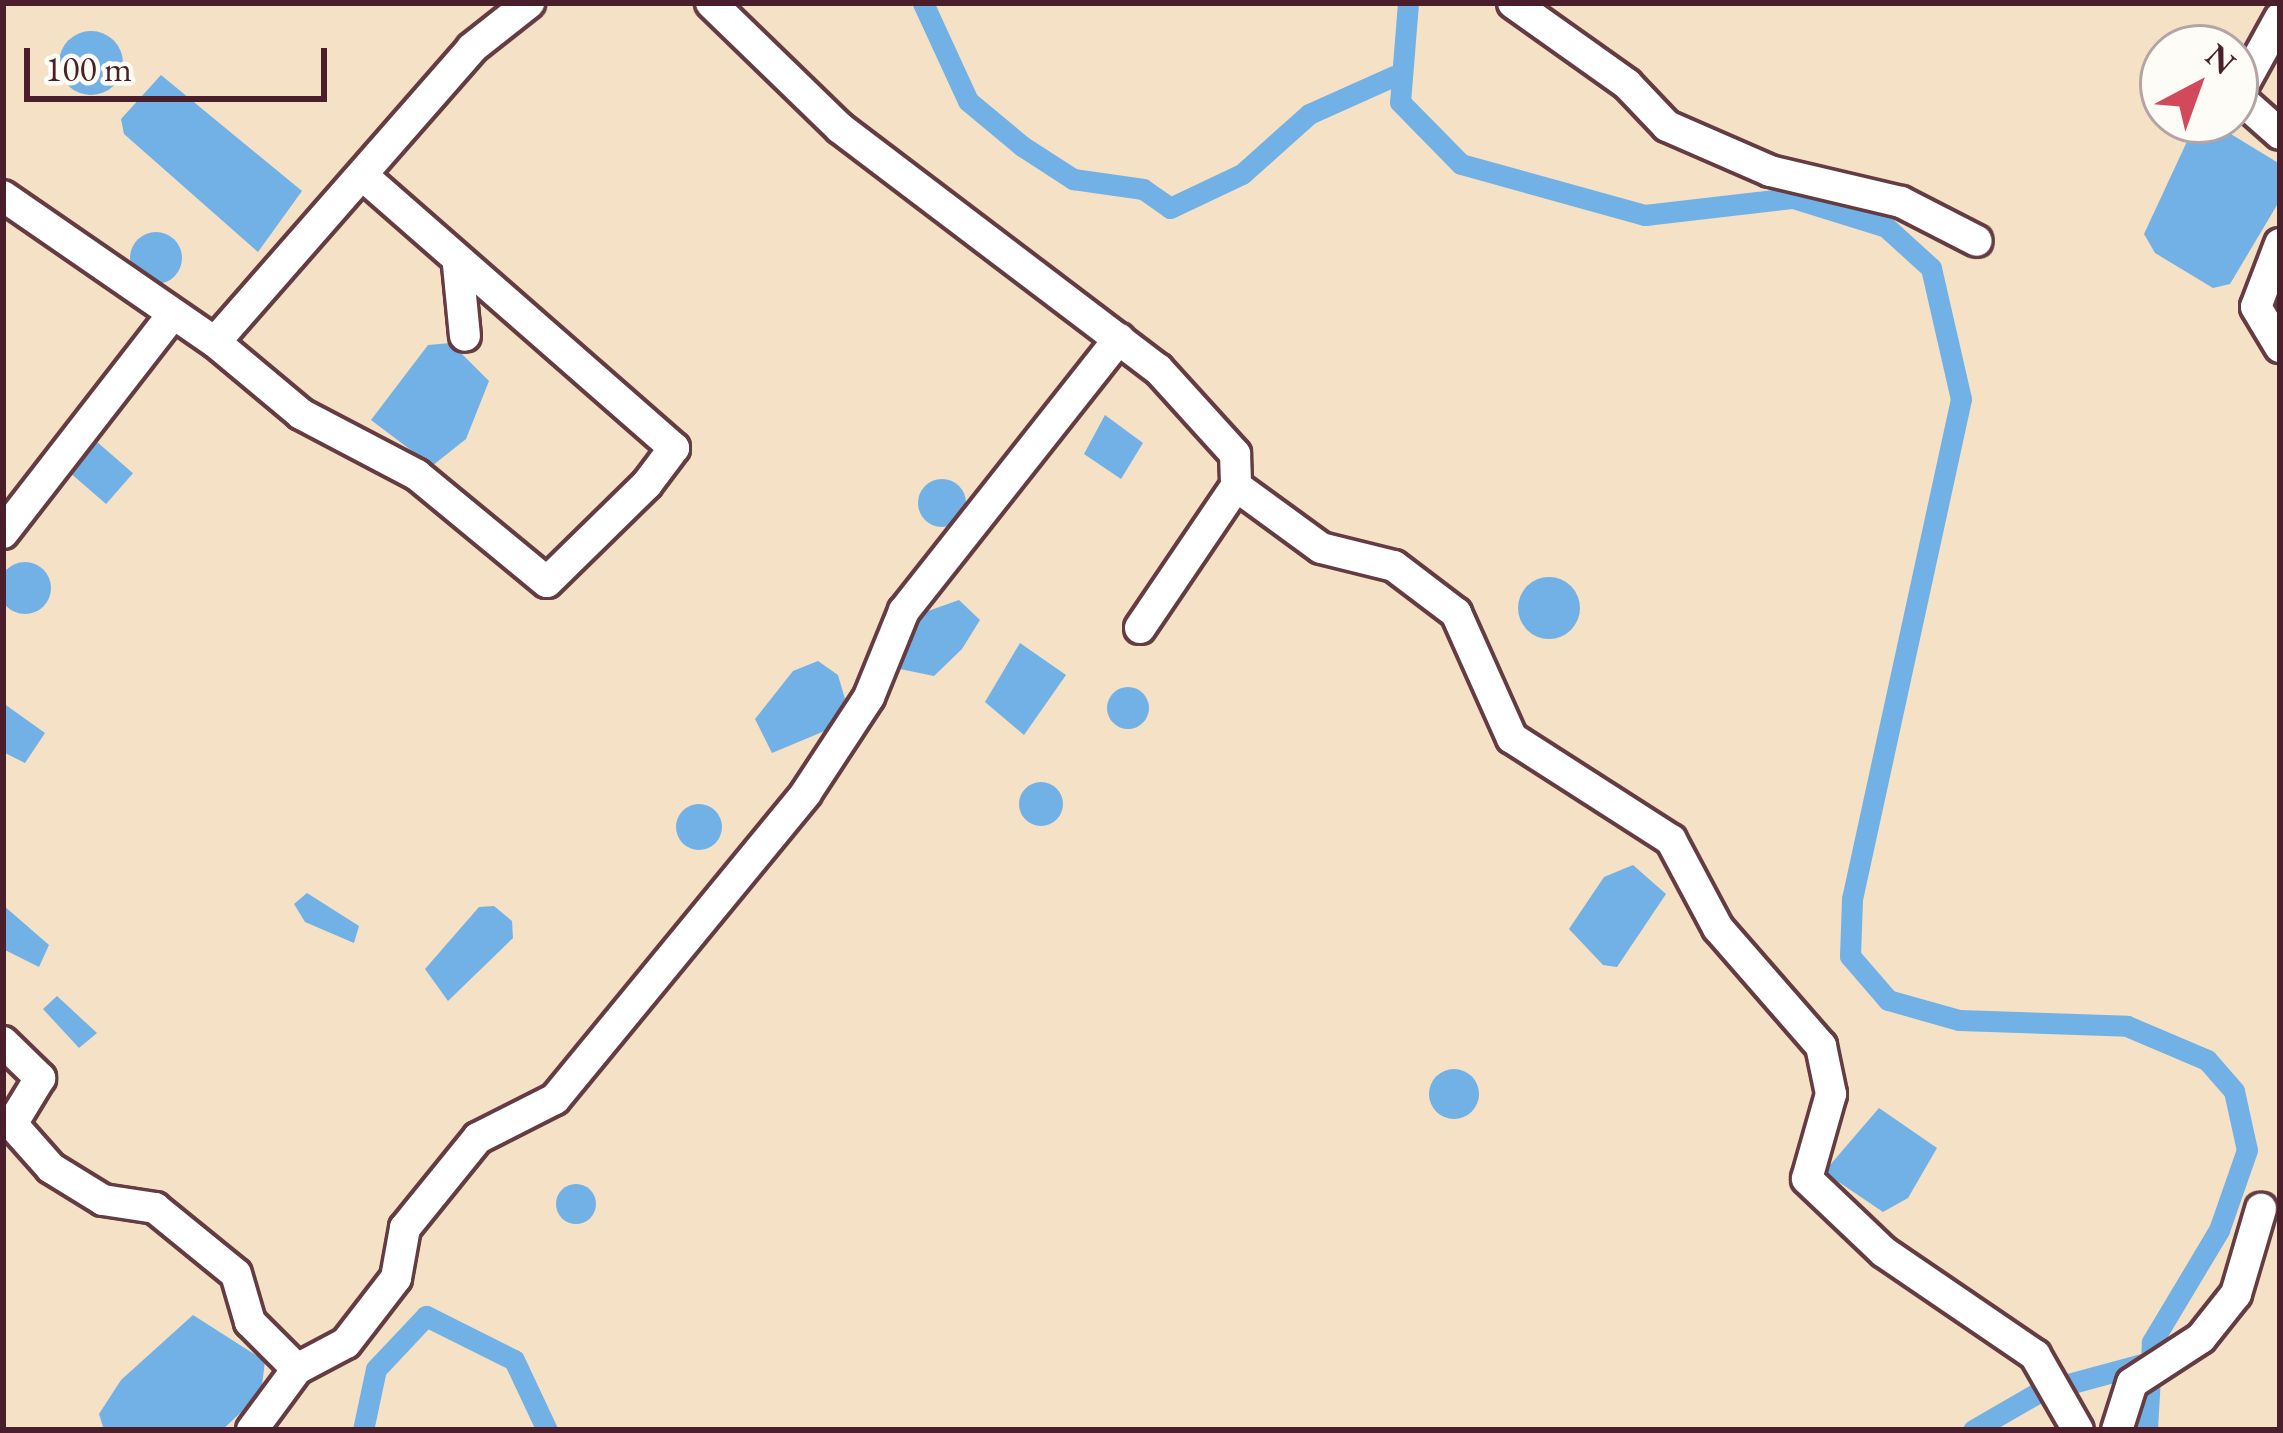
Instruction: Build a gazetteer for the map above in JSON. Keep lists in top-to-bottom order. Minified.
{"scale_bar":"100 m","north":"top right"}
